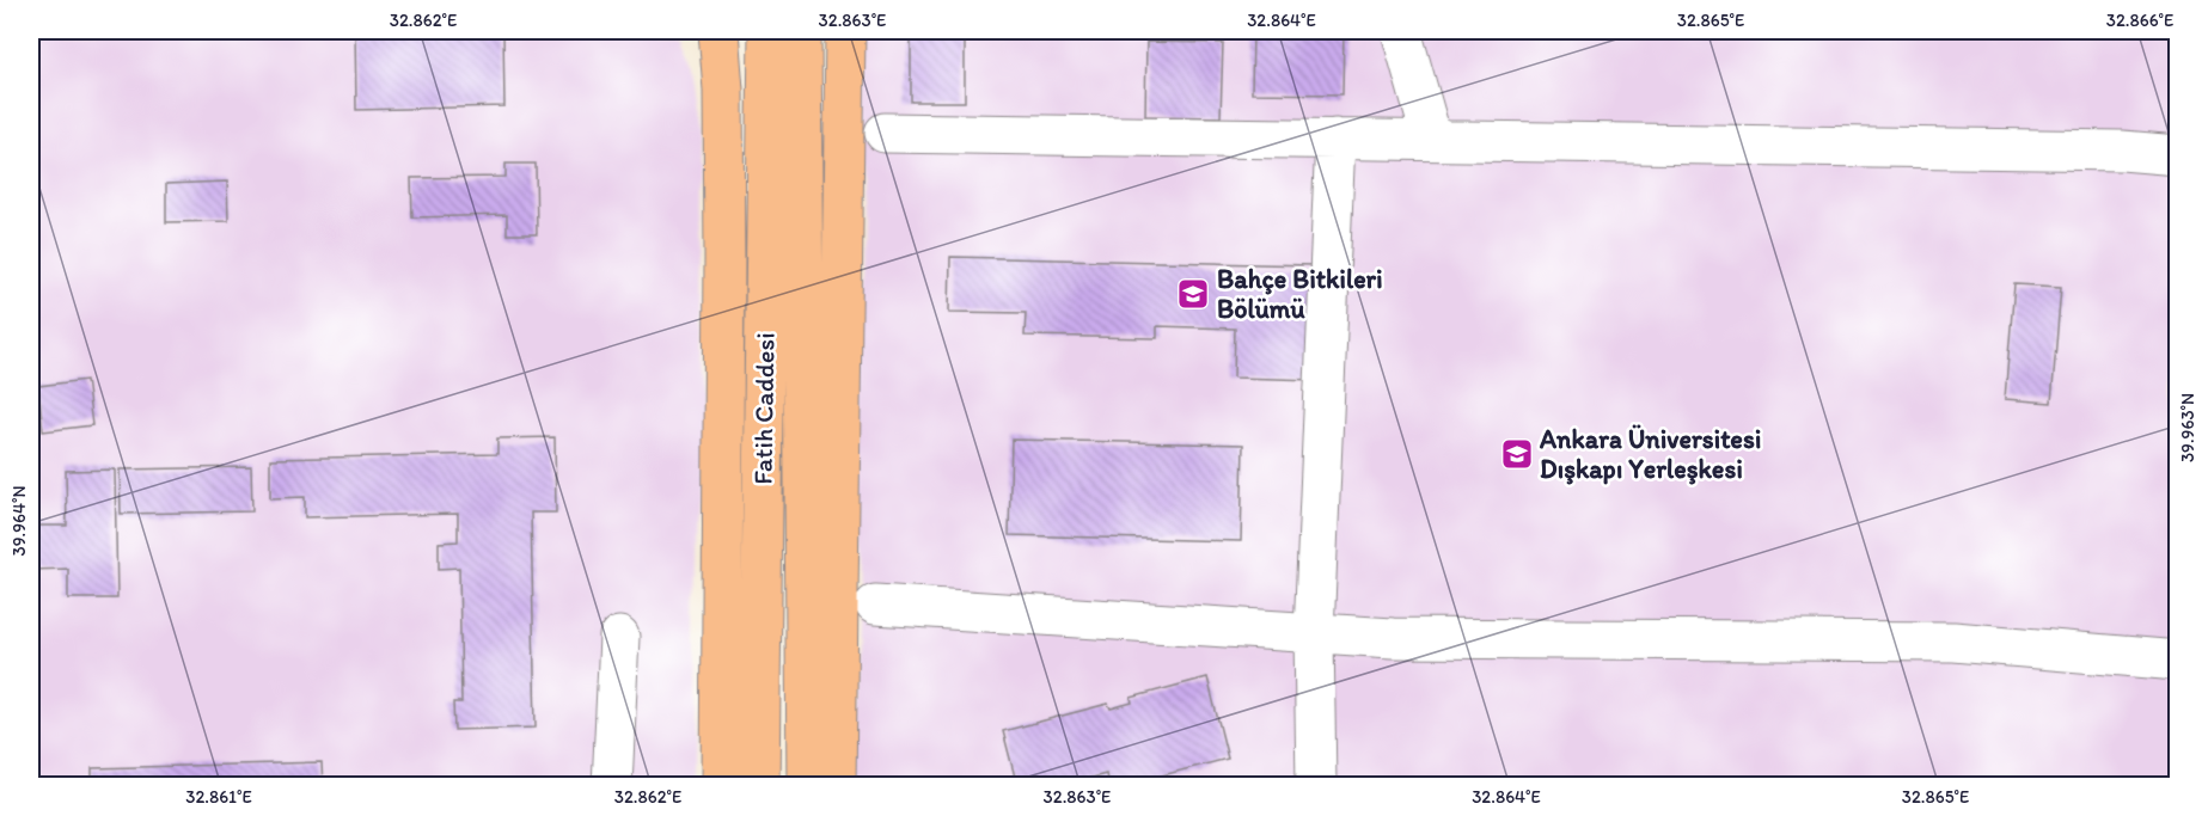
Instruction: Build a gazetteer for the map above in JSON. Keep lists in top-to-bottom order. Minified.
{"streets":{"main road":["Fatih Caddesi"]},"places":{"school or university":["Bahçe Bitkileri Bölümü","Ankara Üniversitesi Dışkapı Yerleşkesi"]},"coordinates":["32.862°E","32.863°E","32.864°E","32.865°E","32.866°E","39.963°N","39.964°N","32.861°E"]}
